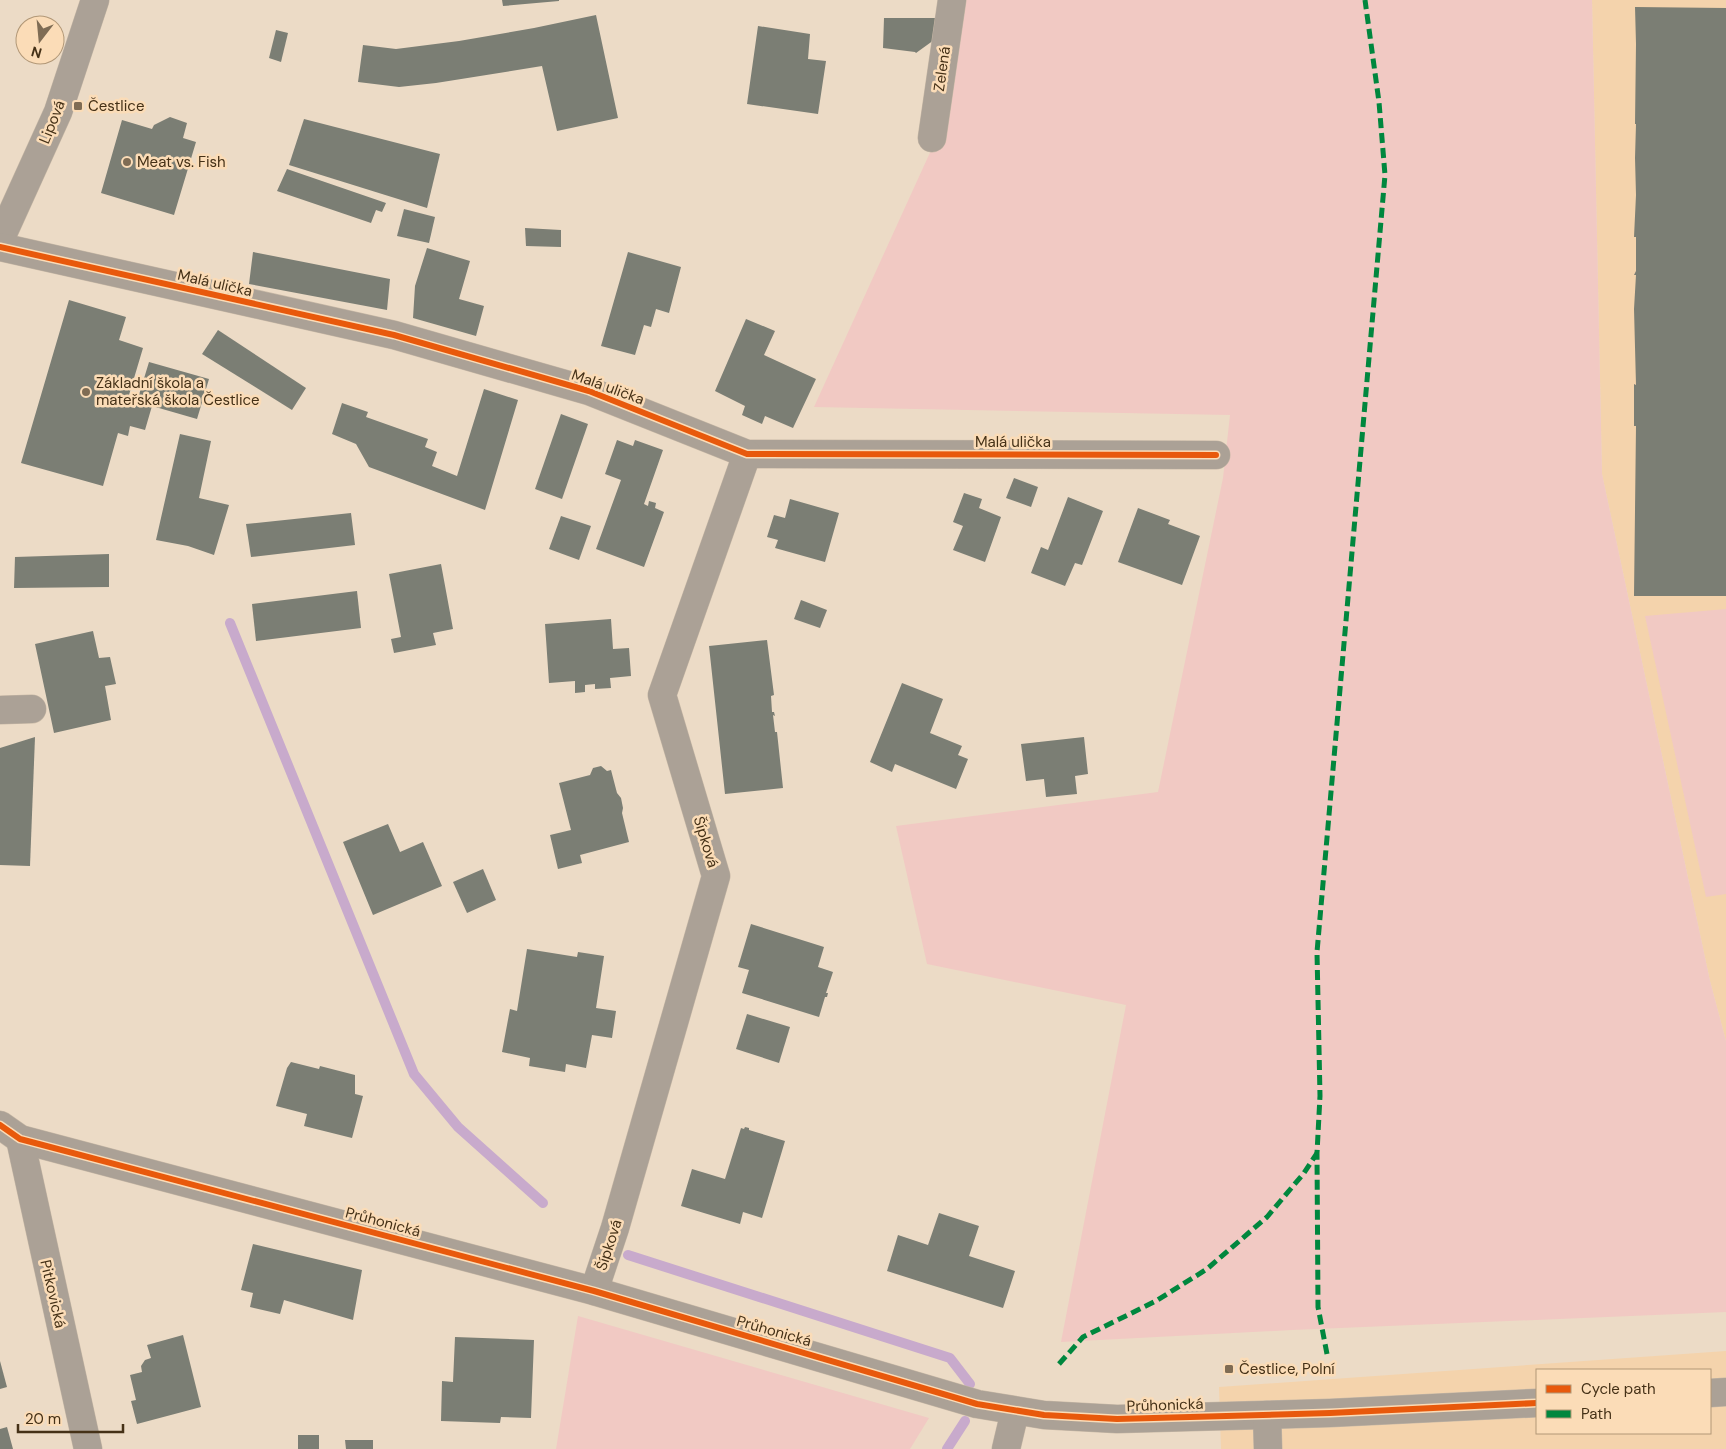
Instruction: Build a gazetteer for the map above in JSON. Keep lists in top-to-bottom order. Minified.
{"streets":{"street":["Zelená","Lipová","Malá ulička","Šípková","Průhonická","Pitkovická"]},"crossings":[["Malá ulička","Šípková"],["Šípková","Průhonická"],["Průhonická","Pitkovická"]],"places":{"transit":["Čestlice","Čestlice, Polní"],"other":["Meat vs. Fish","Základní škola a mateřská škola Čestlice"]},"legend":["Cycle path","Path"],"scale_bar":"20 m","north":"bottom"}
